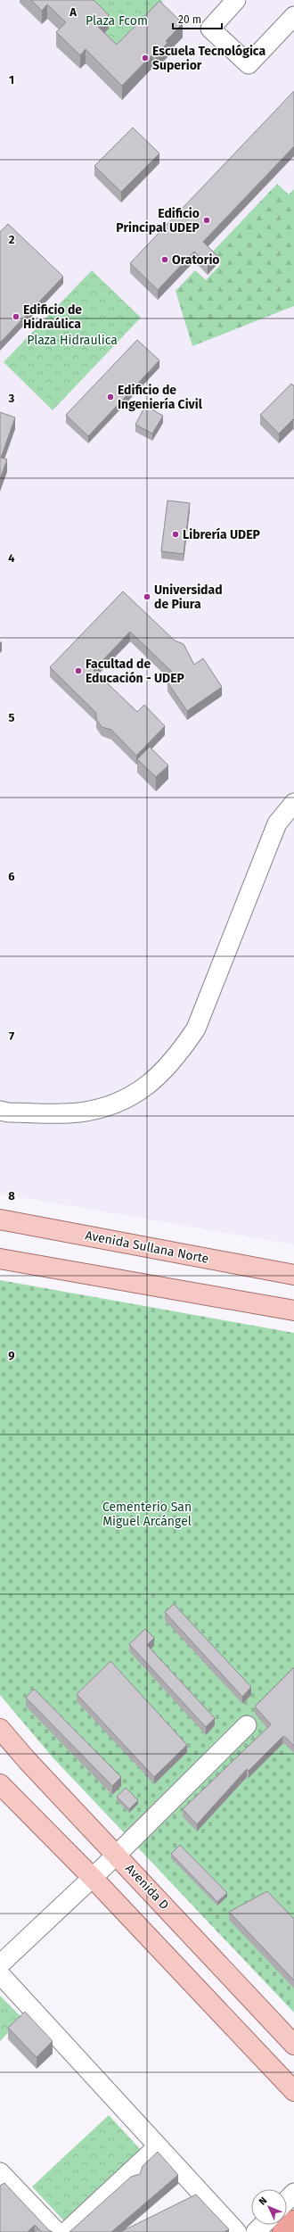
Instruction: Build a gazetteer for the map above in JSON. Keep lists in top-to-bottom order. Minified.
{"streets":{"main road":["Avenida Sullana Norte","Avenida D"]},"parks":["Plaza Fcom","Plaza Hidraulica","Cementerio San Miguel Arcángel"],"places":["Escuela Tecnológica Superior","Edificio Principal UDEP","Oratorio","Edificio de Hidraúlica","Edificio de Ingeniería Civil","Librería UDEP","Universidad de Piura","Facultad de Educación - UDEP"],"scale_bar":"20 m","north":"top left","grid":{"columns":["A"],"rows":["1","2","3","4","5","6","7","8","9"]}}
